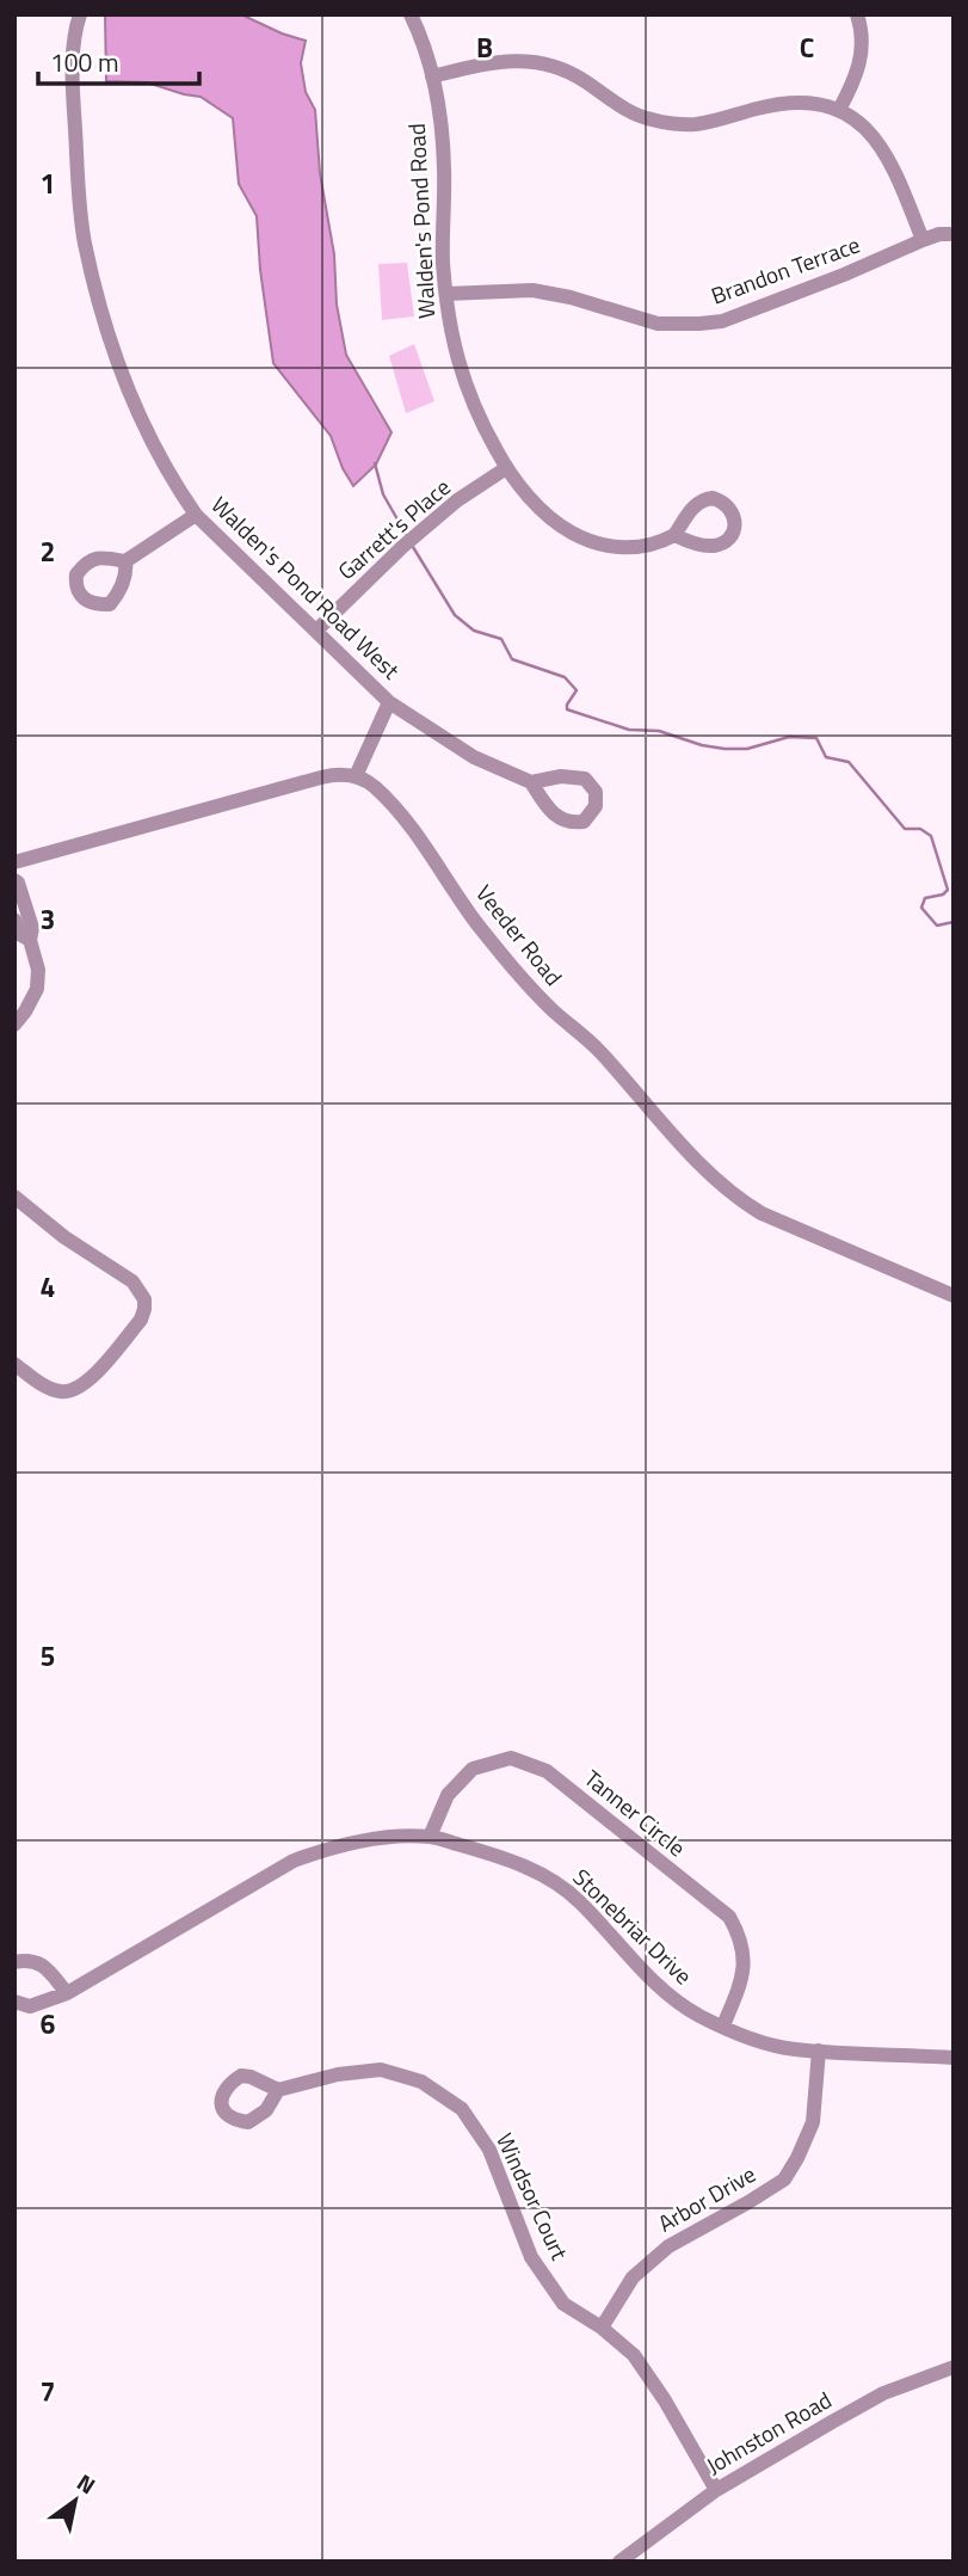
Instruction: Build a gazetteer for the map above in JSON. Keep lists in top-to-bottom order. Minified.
{"streets":{"street":["Walden's Pond Road","Brandon Terrace","Garrett's Place","Walden's Pond Road West","Veeder Road","Tanner Circle","Stonebriar Drive","Windsor Court","Arbor Drive","Johnston Road"]},"crossings":[["Walden's Pond Road","Brandon Terrace"],["Walden's Pond Road","Garrett's Place"],["Garrett's Place","Walden's Pond Road West"],["Tanner Circle","Stonebriar Drive"],["Stonebriar Drive","Arbor Drive"],["Windsor Court","Arbor Drive"],["Windsor Court","Johnston Road"]],"scale_bar":"100 m","north":"top right","grid":{"columns":["B","C"],"rows":["1","2","3","4","5","6","7"]}}
